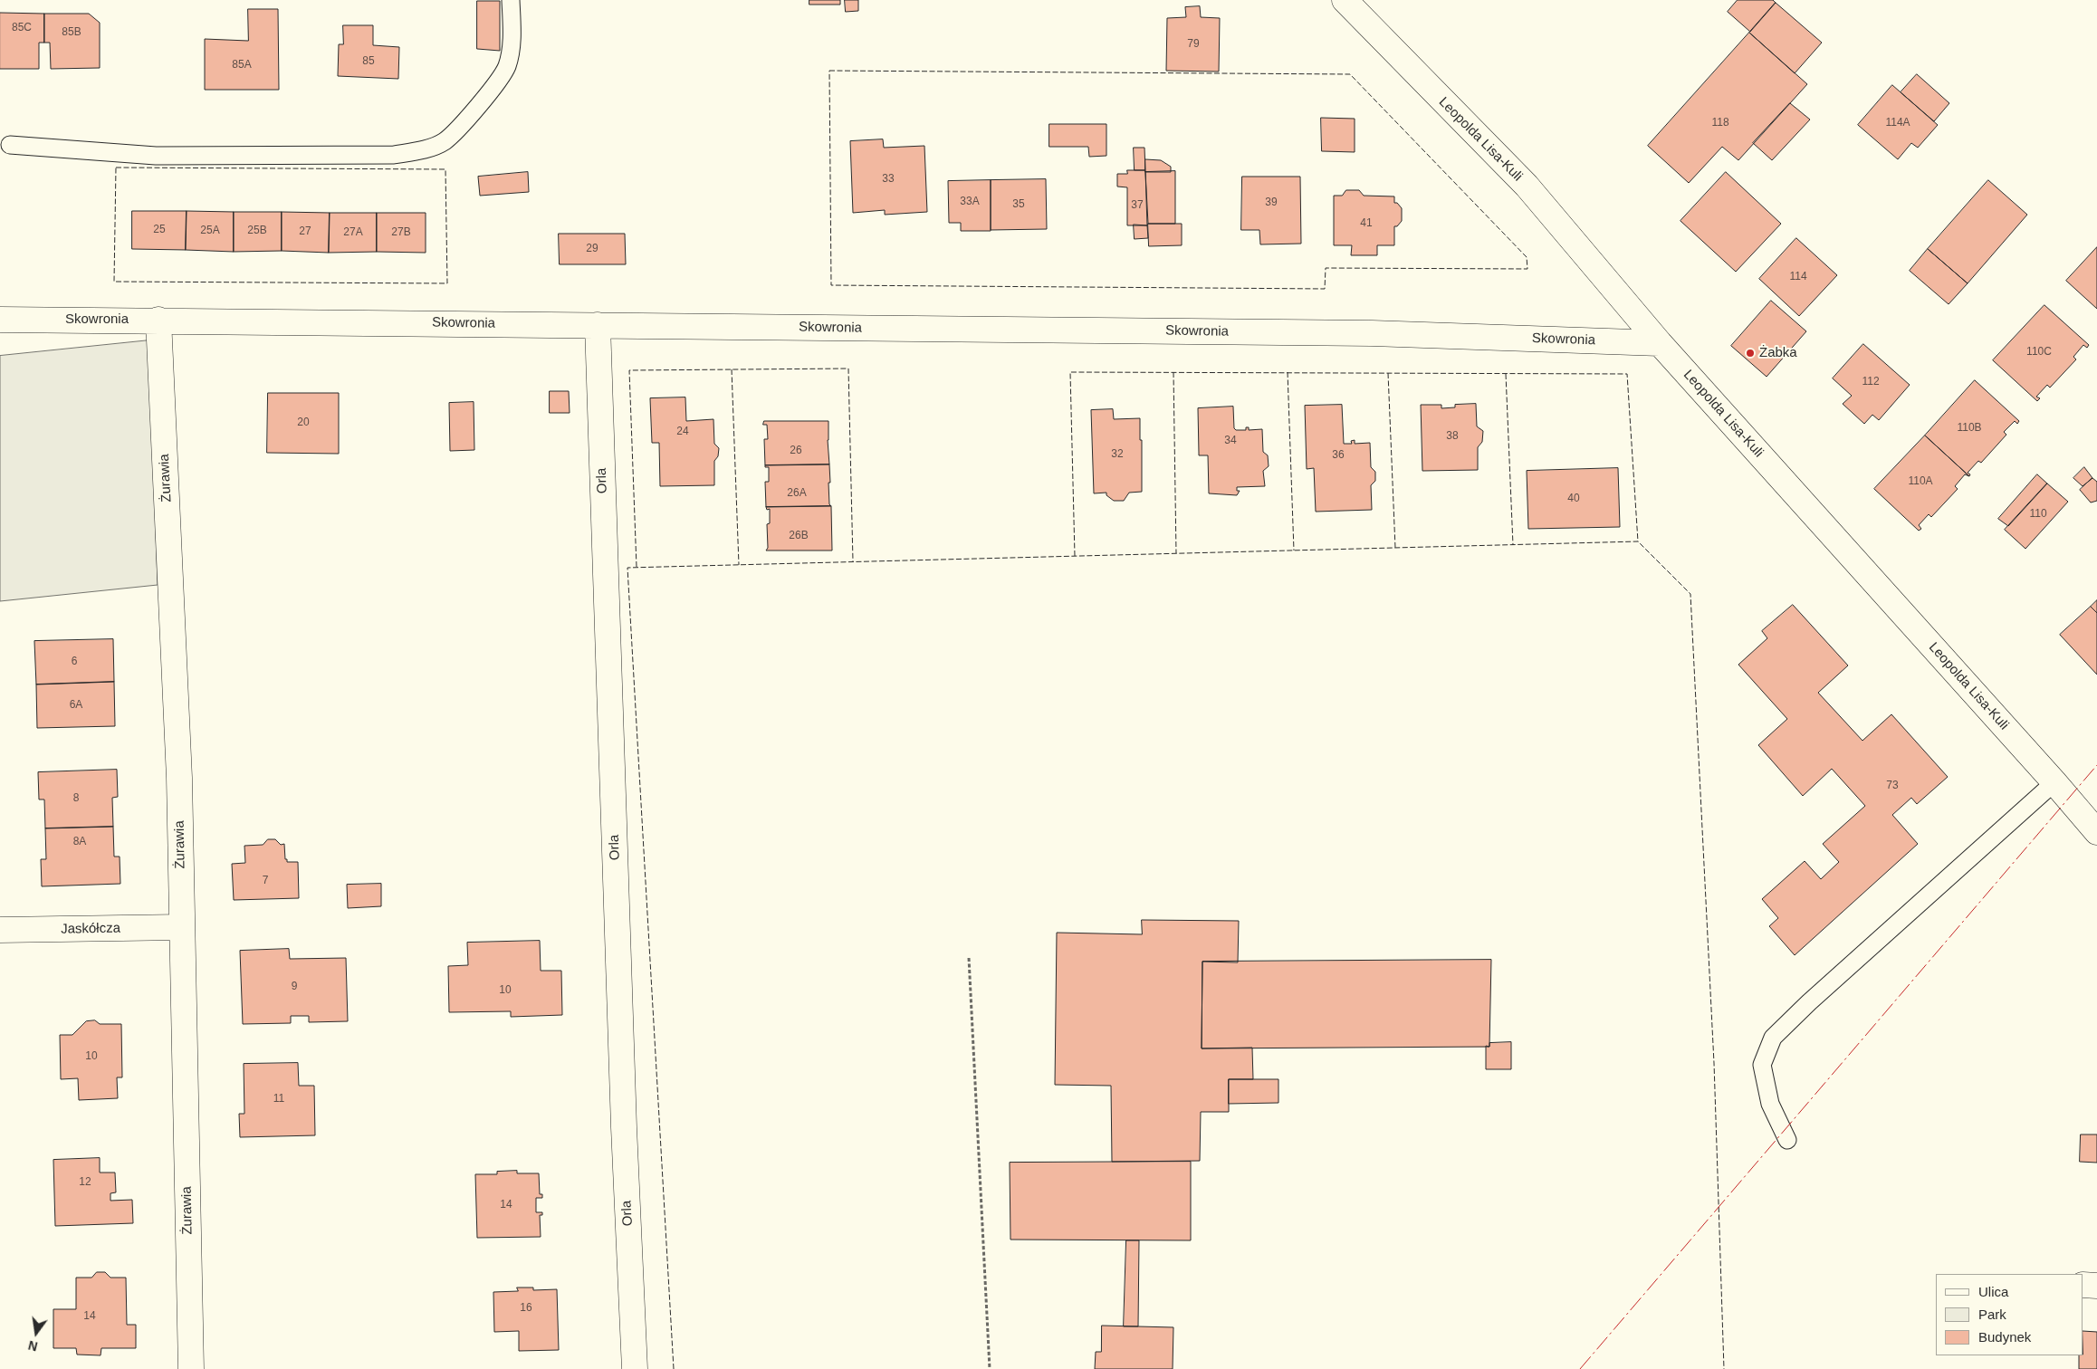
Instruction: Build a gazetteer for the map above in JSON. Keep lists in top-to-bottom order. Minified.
{"streets":{"street":["Leopolda Lisa-Kuli","Skowronia","Żurawia","Orla","Jaskółcza"]},"crossings":[["Leopolda Lisa-Kuli","Skowronia"],["Skowronia","Żurawia"],["Skowronia","Orla"],["Żurawia","Jaskółcza"]],"places":["Żabka"],"house_numbers":["85C","85B","79","85","85A","118","114A","33","33A","39","35","37","41","25","25A","25B","27","27A","27B","29","114","110C","112","20","110B","24","38","34","26","32","36","110A","26A","40","110","26B","6","6A","73","8","8A","7","9","10","10","11","12","14","16","14"],"legend":["Ulica","Park","Budynek"],"north":"bottom"}
